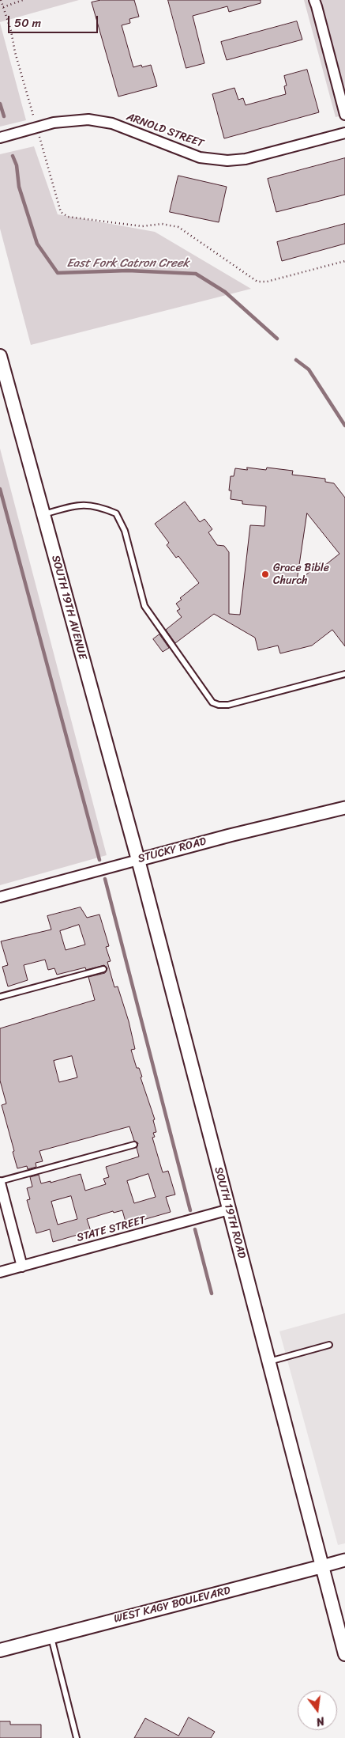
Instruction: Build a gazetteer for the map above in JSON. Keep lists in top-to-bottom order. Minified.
{"streets":{"main road":["SOUTH 19TH AVENUE","SOUTH 19TH ROAD","WEST KAGY BOULEVARD"],"street":["ARNOLD STREET","STUCKY ROAD","STATE STREET"]},"crossings":[["SOUTH 19TH AVENUE","STUCKY ROAD"],["SOUTH 19TH AVENUE","SOUTH 19TH ROAD"],["STUCKY ROAD","SOUTH 19TH ROAD"],["SOUTH 19TH ROAD","STATE STREET"],["SOUTH 19TH ROAD","WEST KAGY BOULEVARD"]],"water":["East Fork Catron Creek"],"places":["Grace Bible Church"],"scale_bar":"50 m","north":"bottom"}
